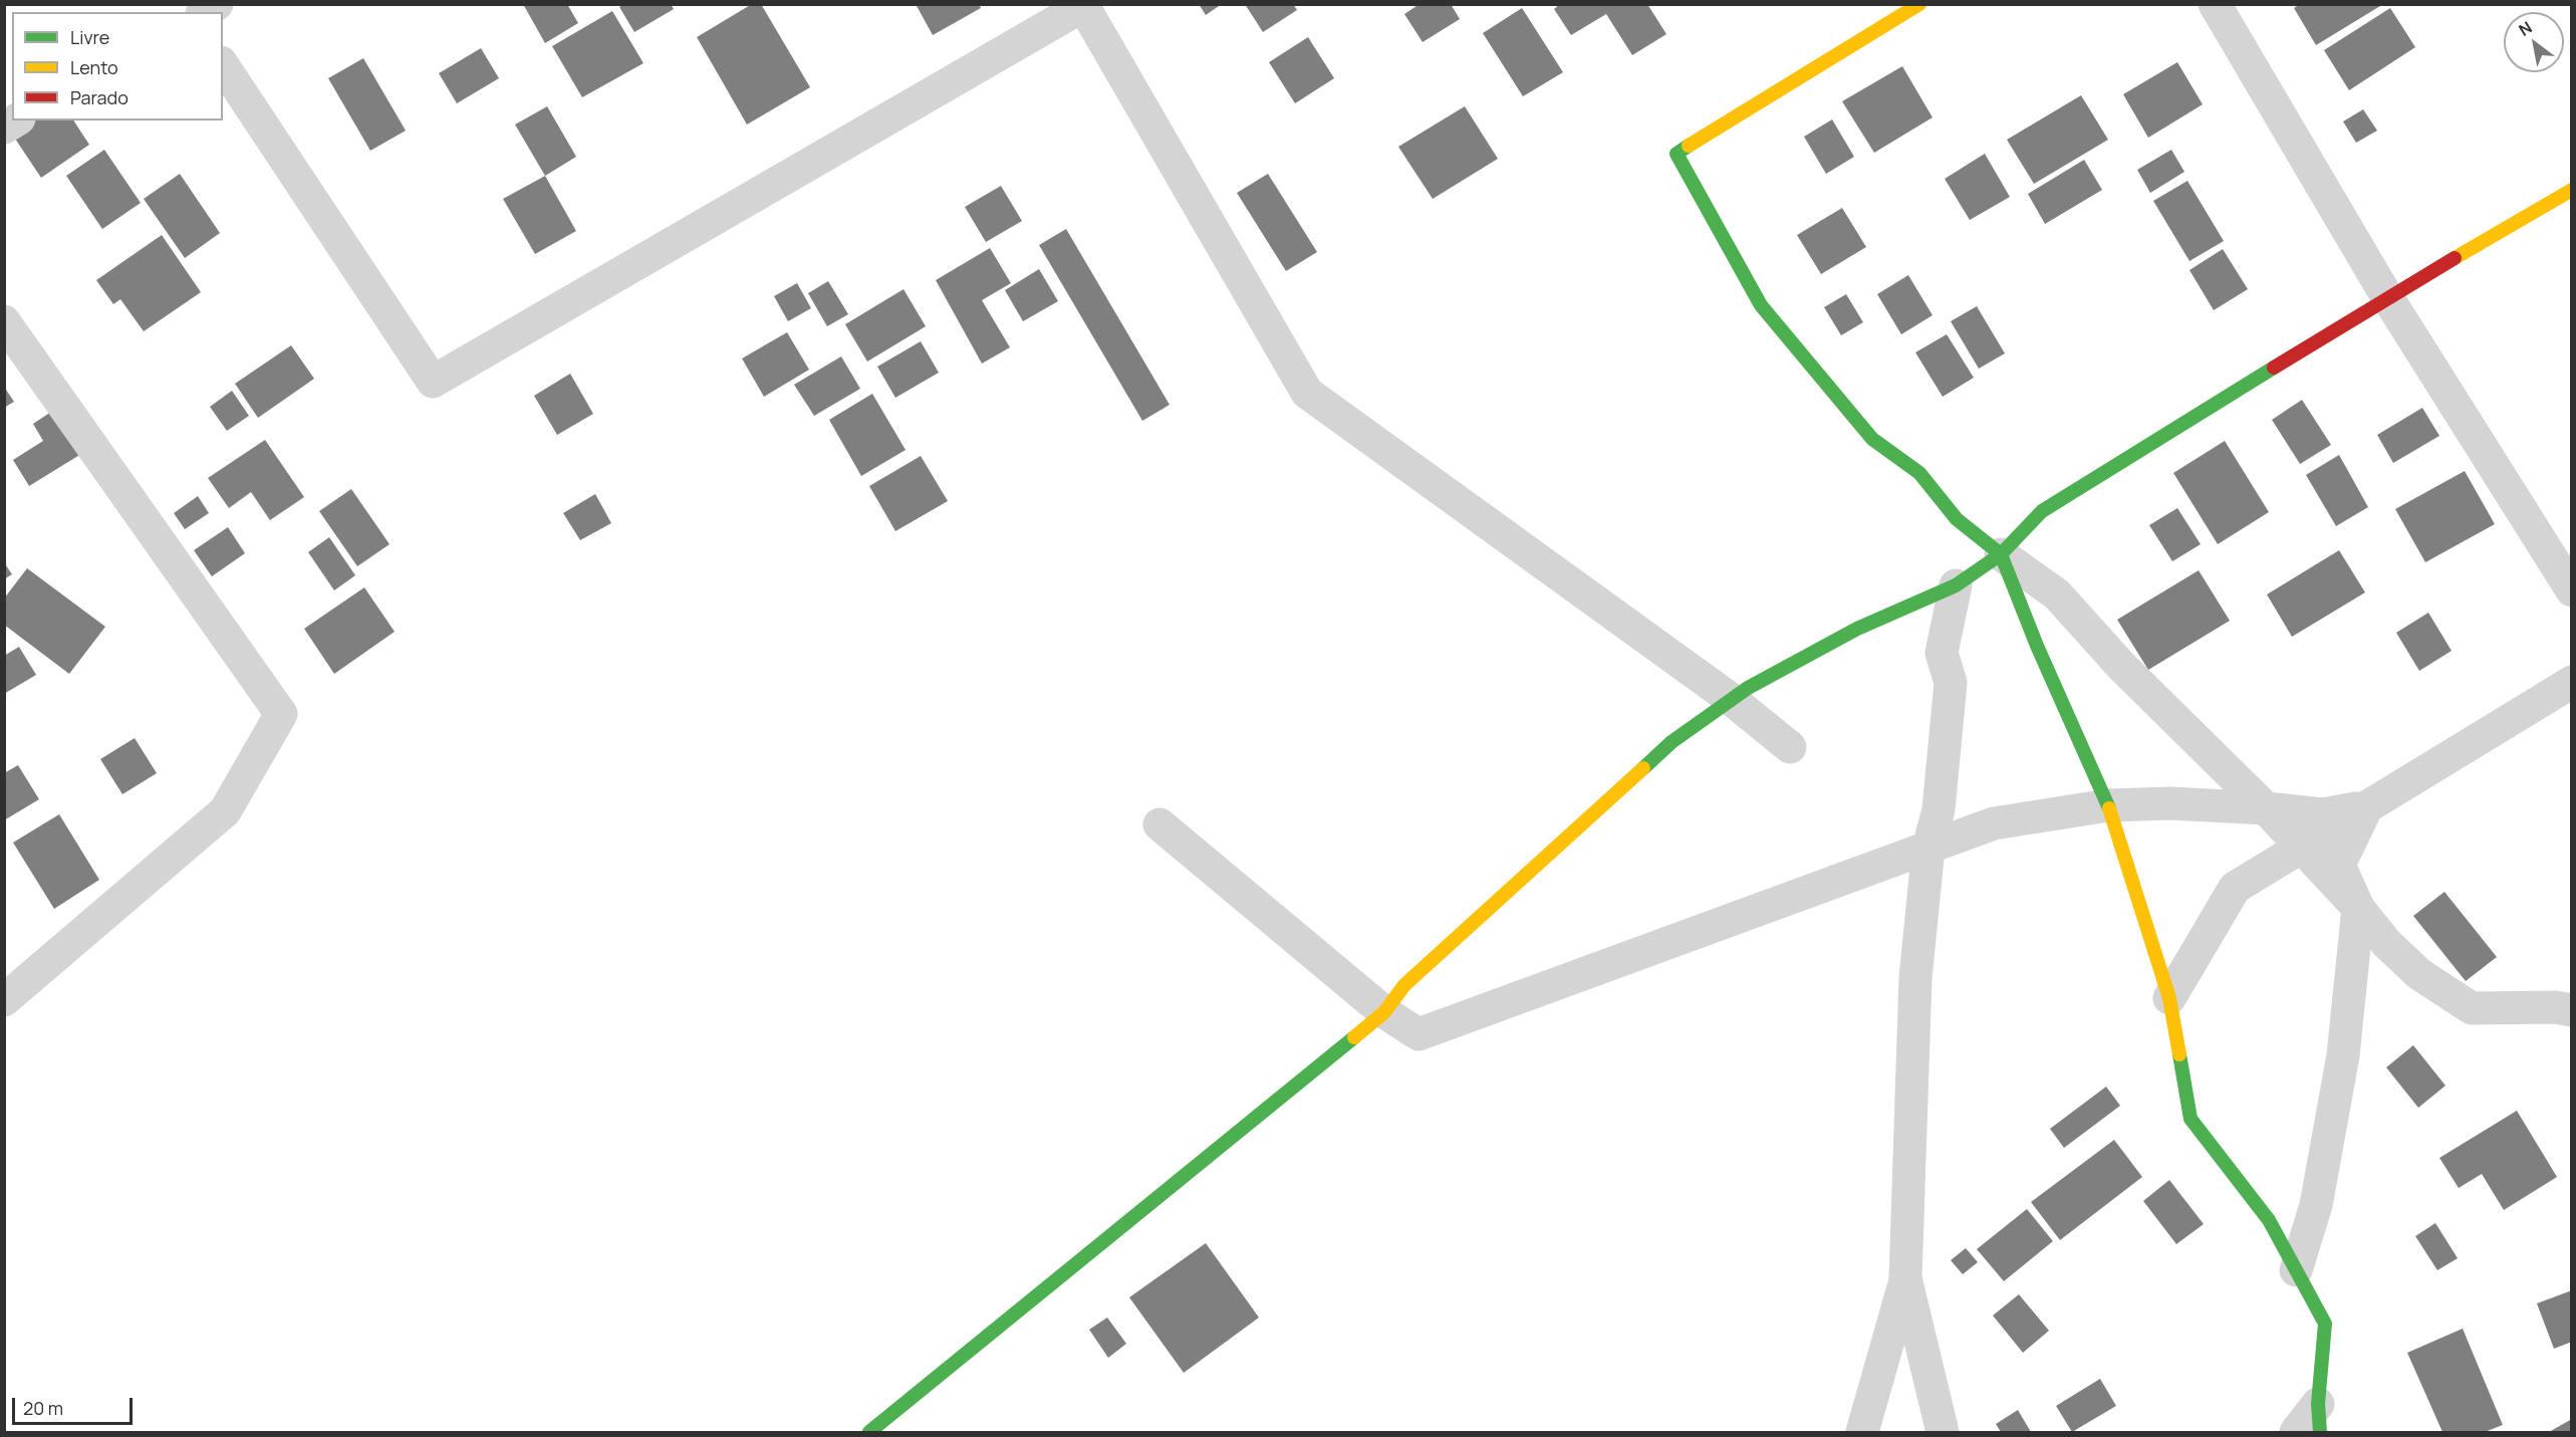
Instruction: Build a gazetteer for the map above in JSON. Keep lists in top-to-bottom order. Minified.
{"legend":["Livre","Lento","Parado"],"scale_bar":"20 m","north":"top left"}
